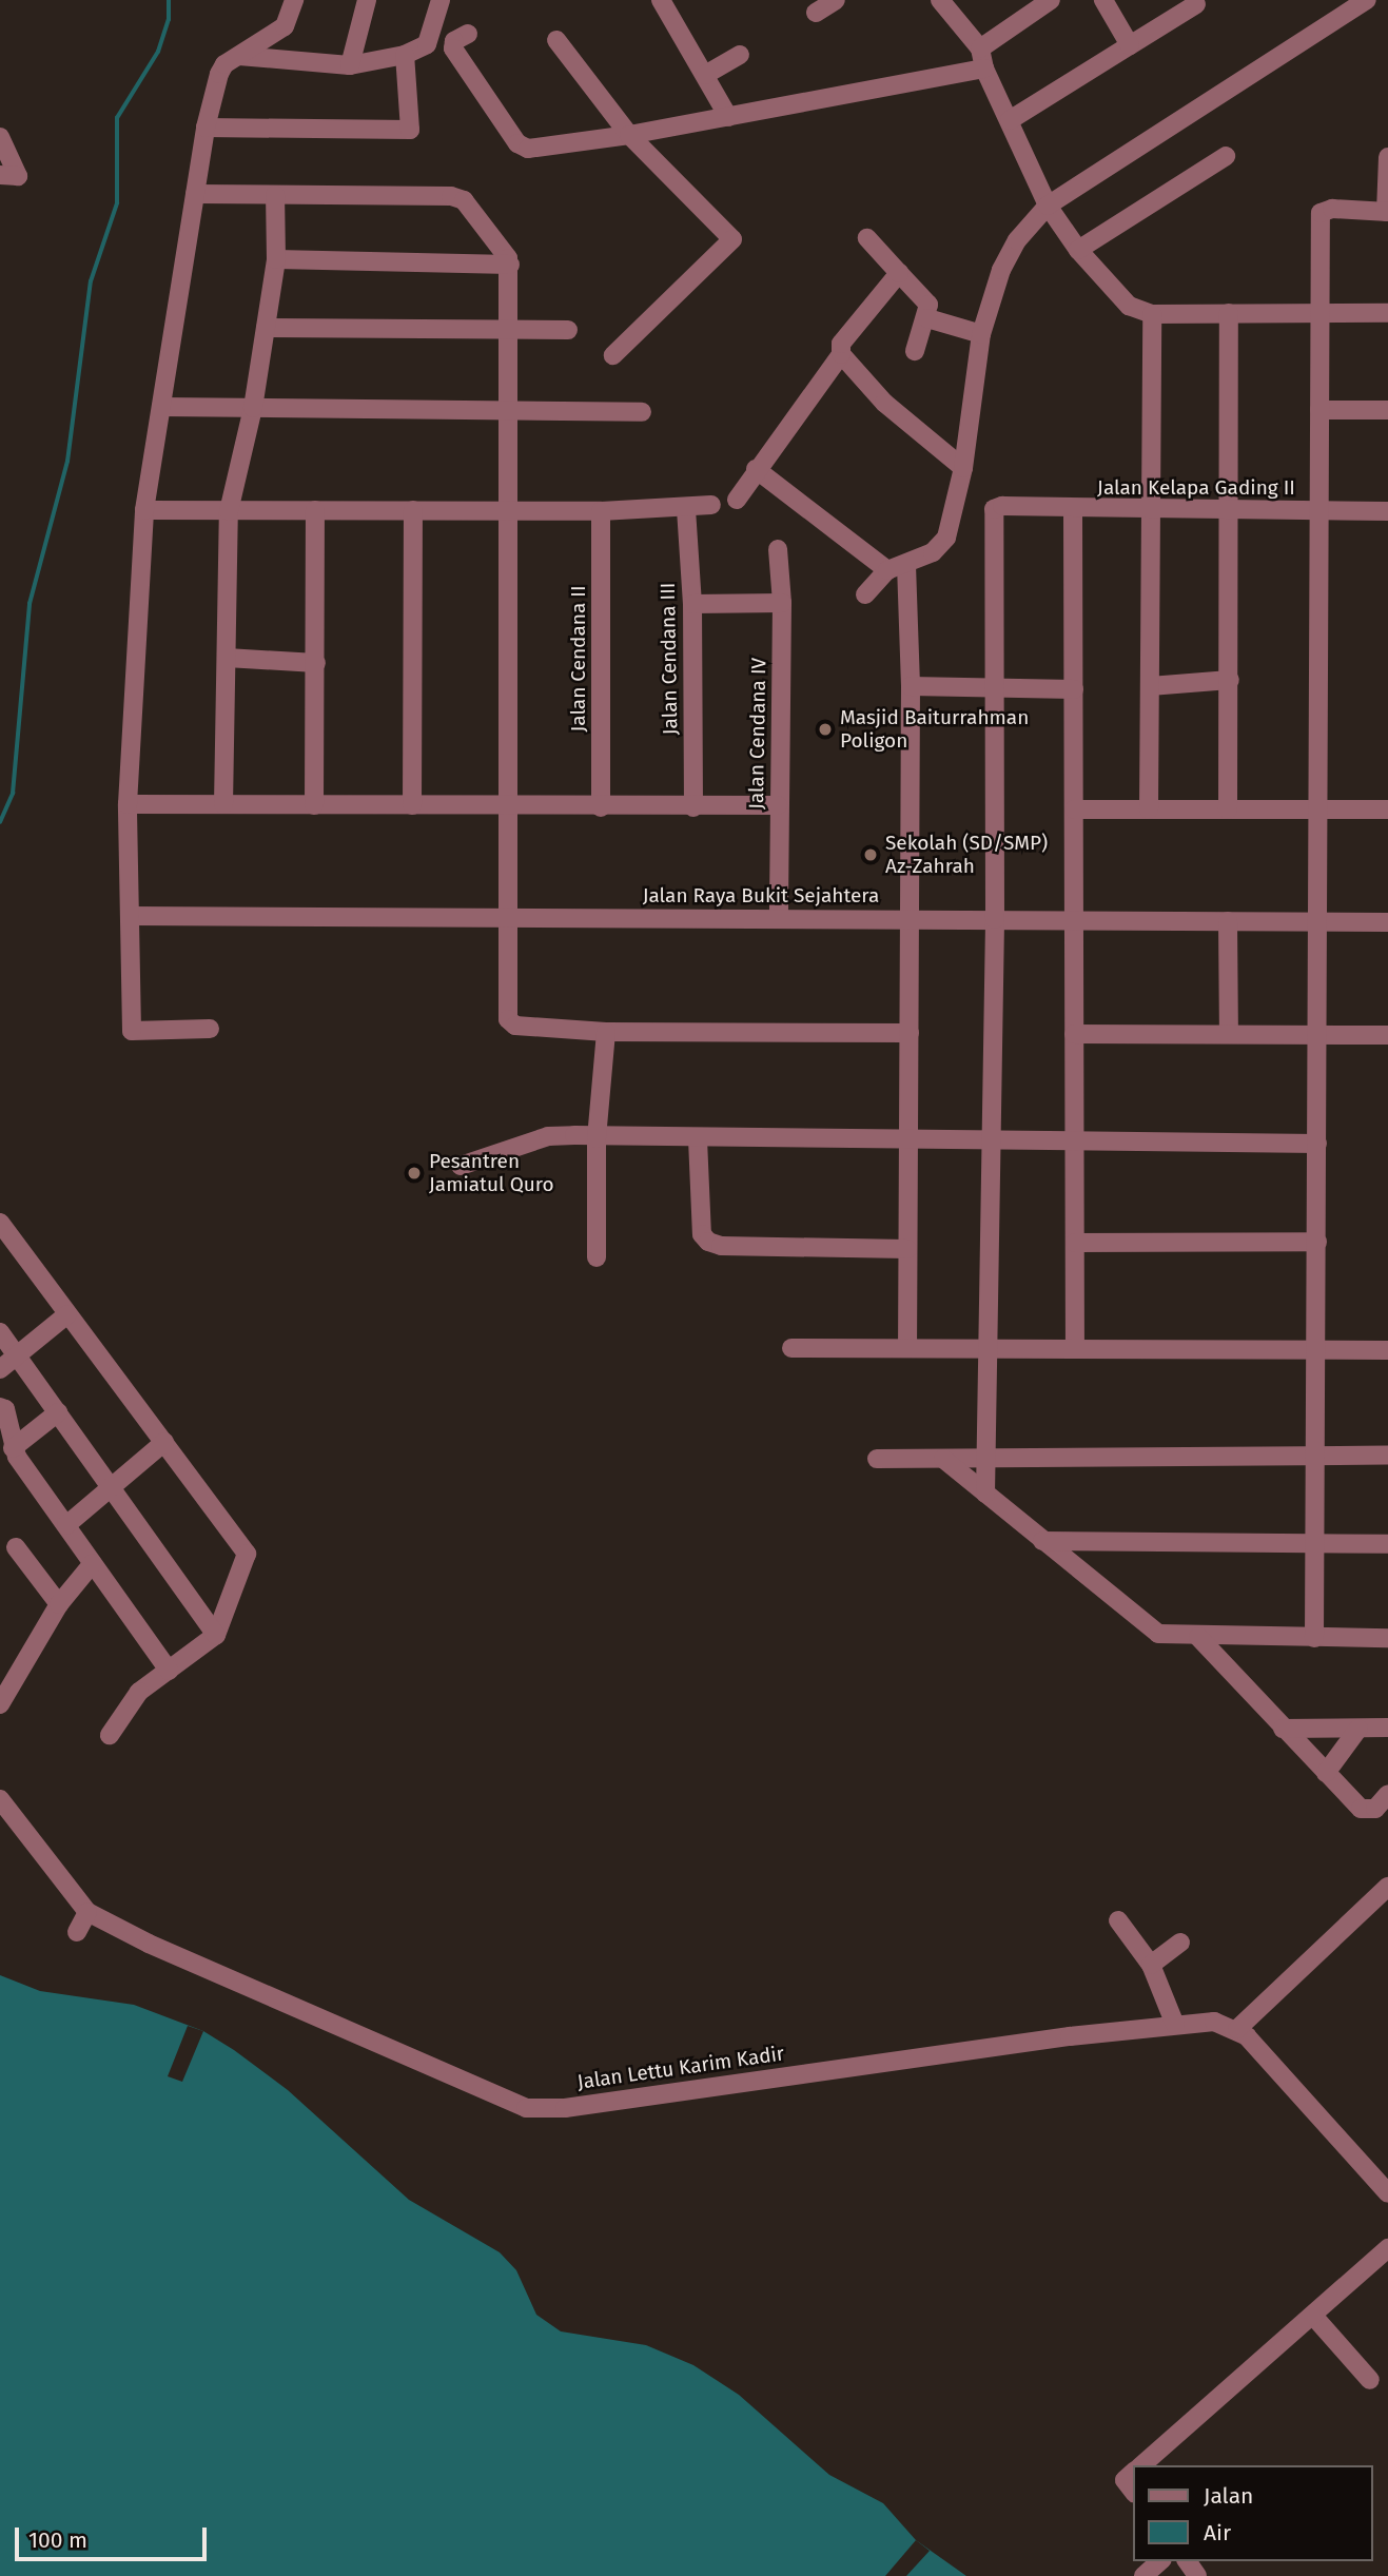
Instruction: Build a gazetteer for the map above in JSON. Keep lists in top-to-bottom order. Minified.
{"streets":{"street":["Jalan Kelapa Gading II","Jalan Cendana II","Jalan Cendana III","Jalan Cendana IV","Jalan Raya Bukit Sejahtera","Jalan Lettu Karim Kadir"]},"crossings":[["Jalan Cendana IV","Jalan Raya Bukit Sejahtera"]],"places":["Masjid Baiturrahman Poligon","Sekolah (SD/SMP) Az-Zahrah","Pesantren Jamiatul Quro"],"legend":["Jalan","Air"],"scale_bar":"100 m"}
